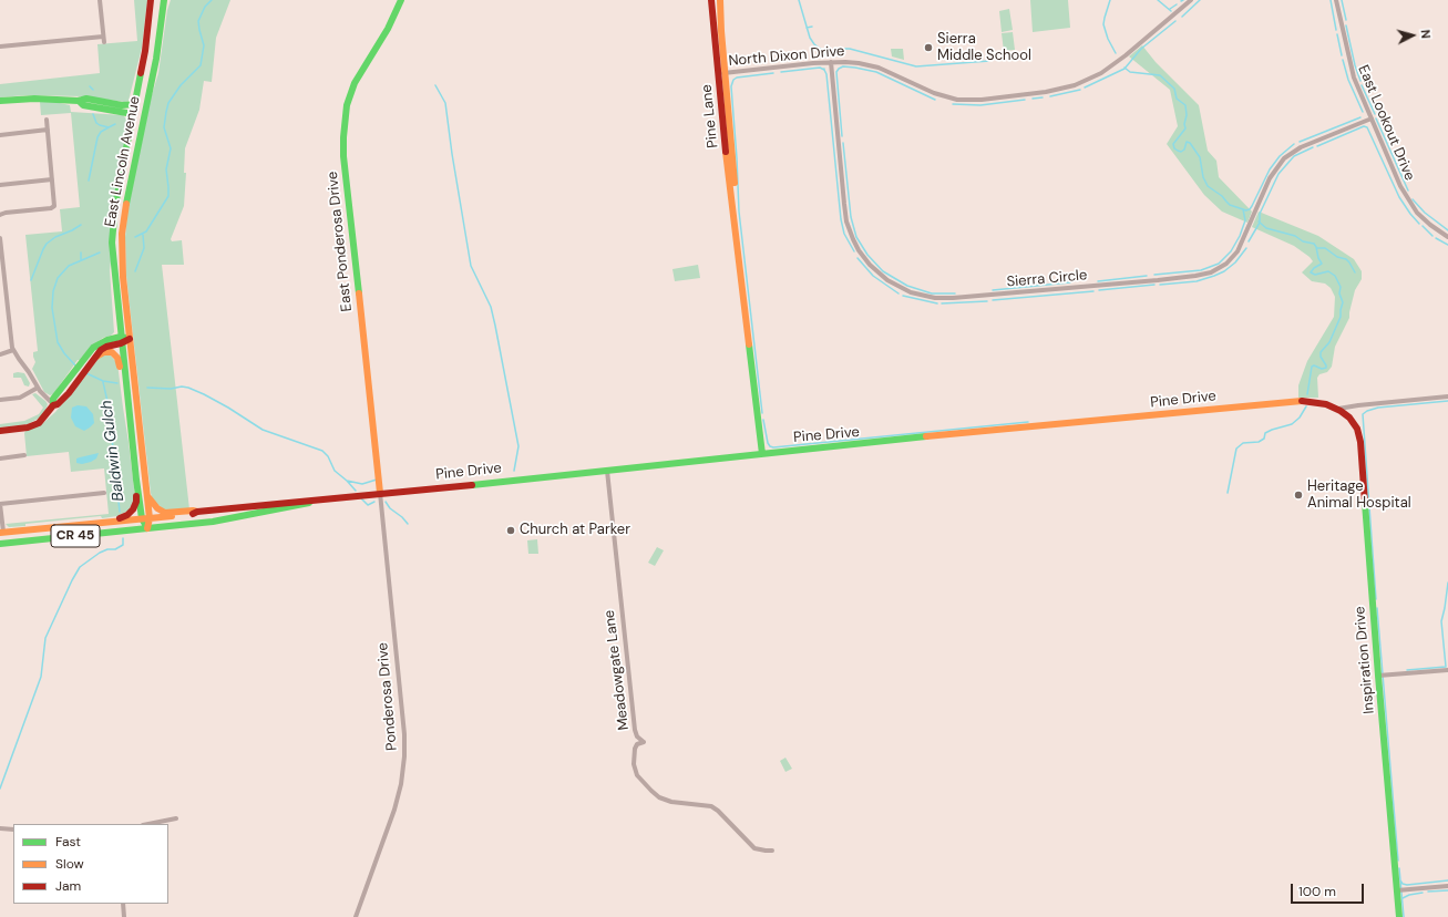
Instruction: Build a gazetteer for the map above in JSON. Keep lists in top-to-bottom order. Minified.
{"streets":{"main road":["Pine Lane","East Lincoln Avenue","East Ponderosa Drive","Pine Drive","CR 45","Inspiration Drive"],"street":["North Dixon Drive","East Lookout Drive","Sierra Circle","Meadowgate Lane","Ponderosa Drive"]},"crossings":[["North Dixon Drive","Pine Lane"],["North Dixon Drive","Sierra Circle"],["Pine Lane","Pine Drive"],["East Lookout Drive","Sierra Circle"],["East Lincoln Avenue","Pine Drive"],["East Ponderosa Drive","Pine Drive"],["East Ponderosa Drive","Ponderosa Drive"],["Pine Drive","Inspiration Drive"],["Pine Drive","Meadowgate Lane"],["Pine Drive","Ponderosa Drive"]],"water":["Baldwin Gulch"],"places":["Sierra Middle School","Heritage Animal Hospital","Church at Parker"],"legend":["Fast","Slow","Jam"],"scale_bar":"100 m","north":"right"}
